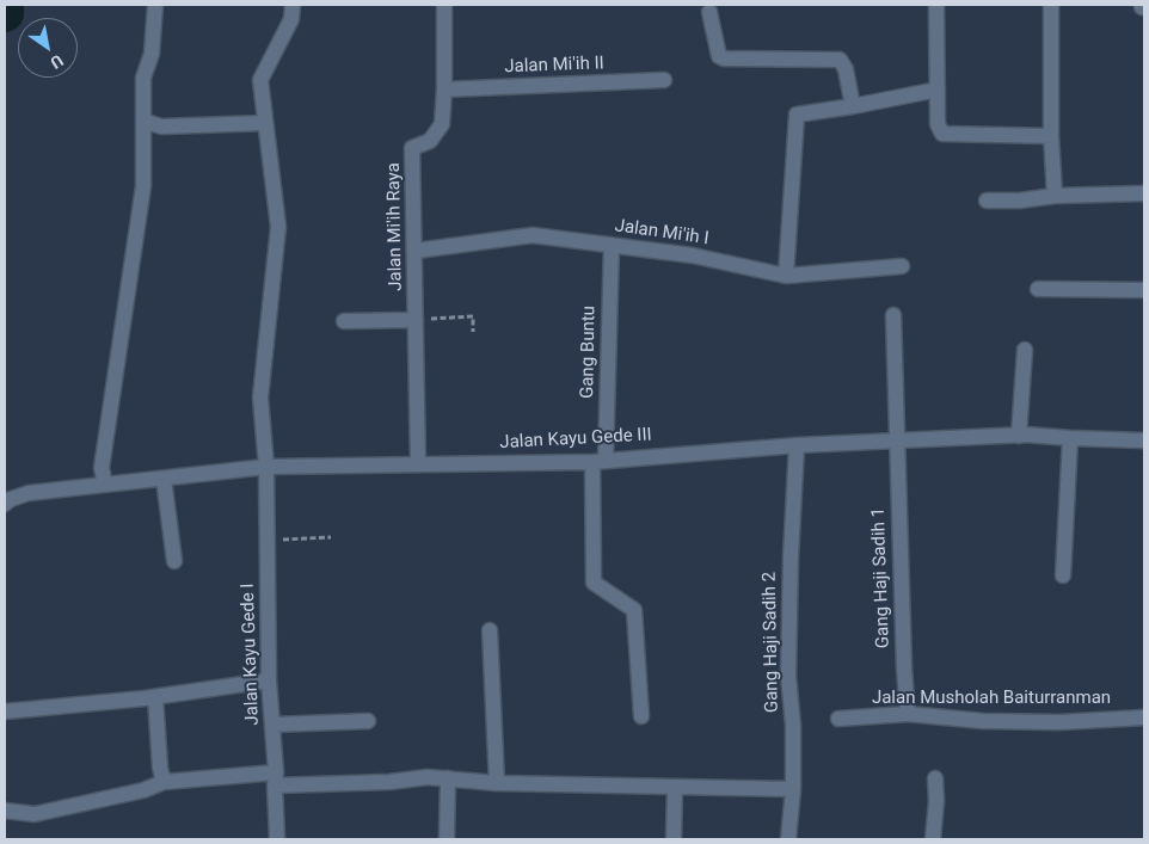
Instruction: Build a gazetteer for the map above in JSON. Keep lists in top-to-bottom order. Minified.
{"streets":{"street":["Jalan Mi'ih II","Jalan Mi'ih Raya","Jalan Mi'ih I","Gang Buntu","Jalan Kayu Gede III","Gang Haji Sadih 1","Gang Haji Sadih 2","Jalan Kayu Gede I","Jalan Musholah Baiturranman"]},"crossings":[["Jalan Mi'ih II","Jalan Mi'ih Raya"],["Jalan Mi'ih Raya","Jalan Mi'ih I"],["Jalan Mi'ih Raya","Jalan Kayu Gede III"],["Jalan Mi'ih I","Gang Buntu"],["Gang Buntu","Jalan Kayu Gede III"],["Jalan Kayu Gede III","Gang Haji Sadih 1"],["Jalan Kayu Gede III","Gang Haji Sadih 2"],["Jalan Kayu Gede III","Jalan Kayu Gede I"],["Gang Haji Sadih 1","Jalan Musholah Baiturranman"]],"north":"bottom right"}
